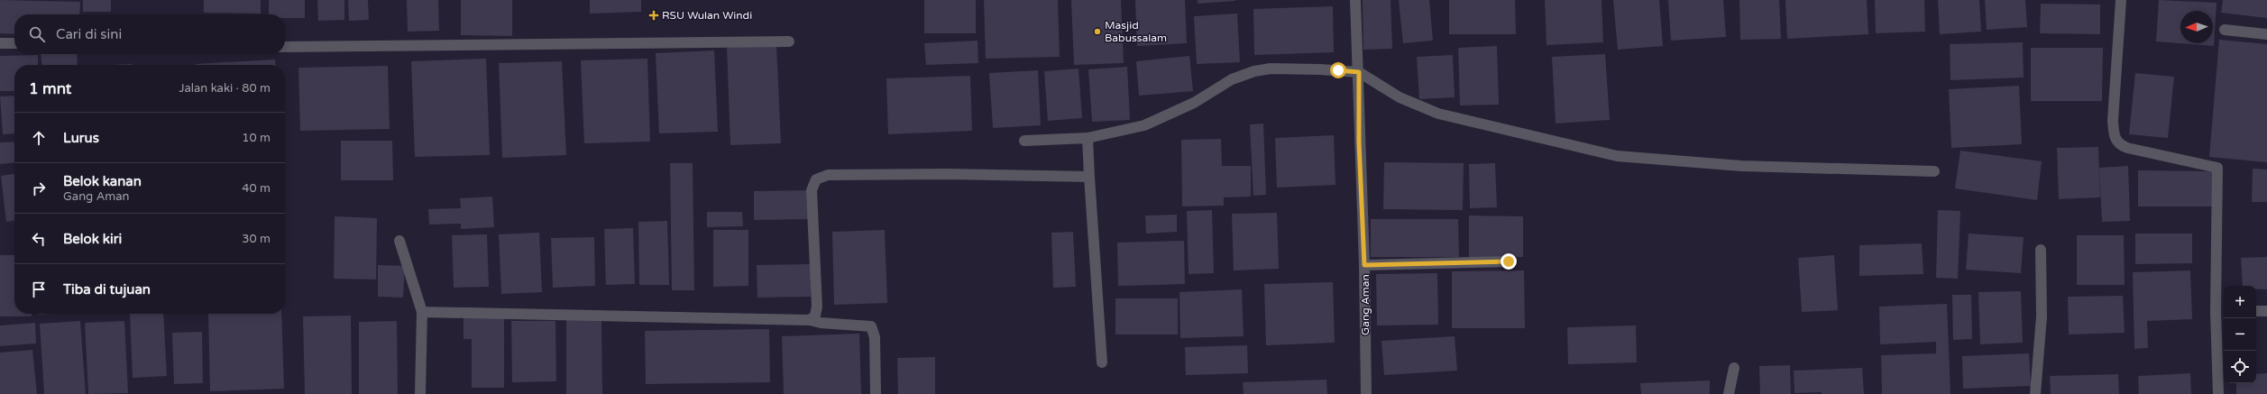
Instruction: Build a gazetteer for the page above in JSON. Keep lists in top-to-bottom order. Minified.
{"streets":{"street":["Gang Aman"]},"places":{"health":["RSU Wulan Windi"],"other":["Masjid Babussalam"]},"north":"left","page":{"search":"Cari di sini","heading":["1 mnt","Jalan kaki · 80 m"],"list":[["Lurus","10 m"],["Belok kanan","Gang Aman","40 m"],["Belok kiri","30 m"],"Tiba di tujuan"],"map_buttons":["+","−"]}}
